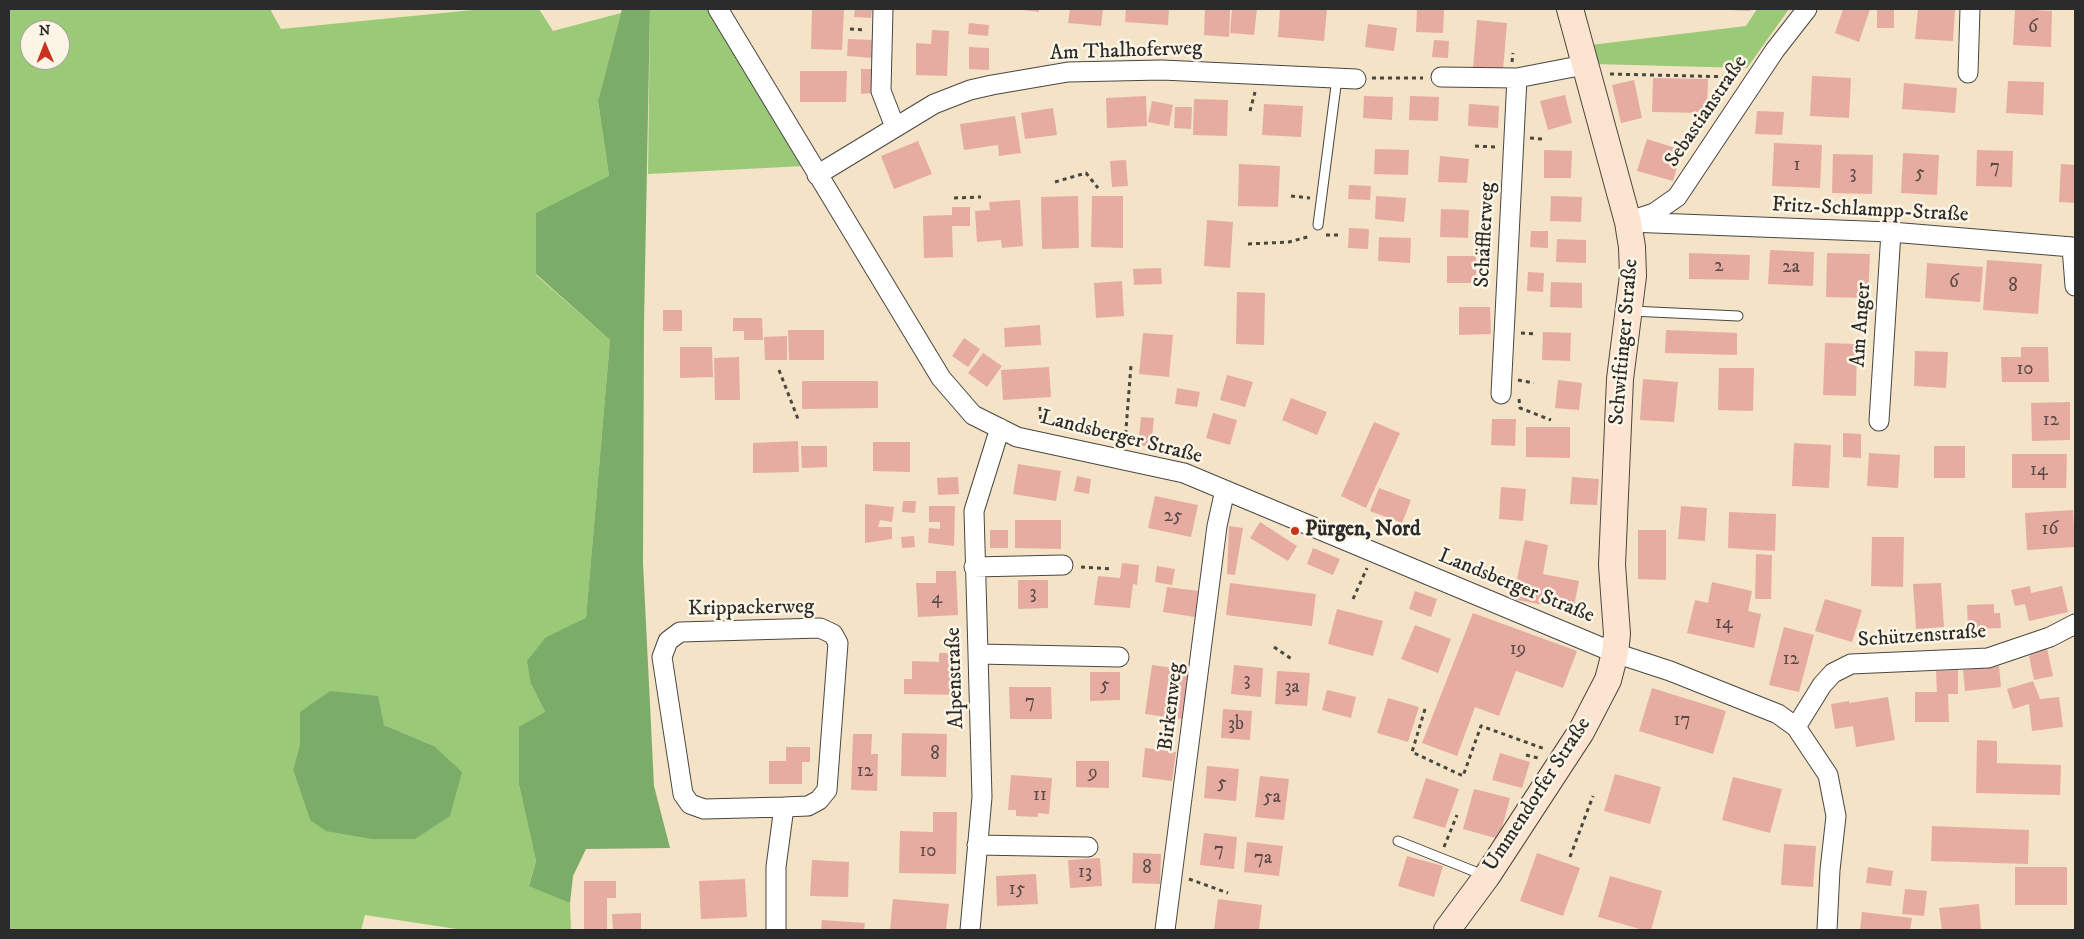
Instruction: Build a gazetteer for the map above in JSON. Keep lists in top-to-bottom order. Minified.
{"streets":{"street":["Am Thalhoferweg","Sebastianstraße","Fritz-Schlampp-Straße","Schäfflerweg","Am Anger","Schwiftinger Straße","Landsberger Straße","Krippackerweg","Schützenstraße","Alpenstraße","Birkenweg","Ummendorfer Straße"]},"crossings":[["Am Thalhoferweg","Landsberger Straße"],["Sebastianstraße","Fritz-Schlampp-Straße"],["Sebastianstraße","Schwiftinger Straße"],["Fritz-Schlampp-Straße","Am Anger"],["Fritz-Schlampp-Straße","Schwiftinger Straße"],["Schwiftinger Straße","Landsberger Straße"],["Schwiftinger Straße","Ummendorfer Straße"],["Landsberger Straße","Schützenstraße"],["Landsberger Straße","Alpenstraße"],["Landsberger Straße","Birkenweg"],["Landsberger Straße","Ummendorfer Straße"]],"places":["Pürgen, Nord"],"house_numbers":["6","1","7","3","5","2","2a","6","8","10","12","14","25","16","3","4","14","19","12","3","5","3a","7","17","3b","8","12","9","5","11","5a","7","10","7a","8","13","15"],"north":"top"}
